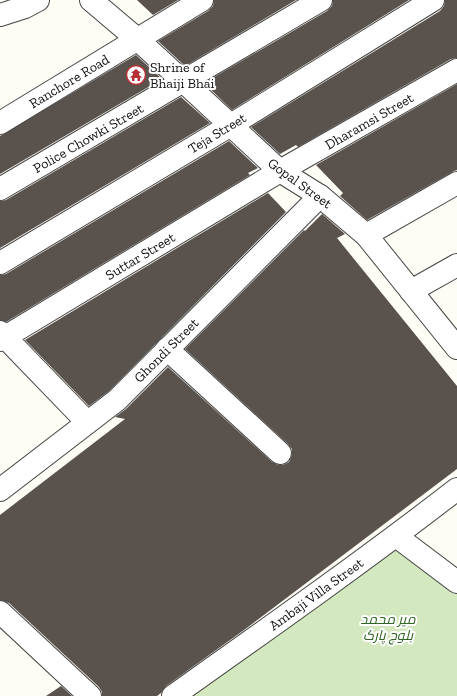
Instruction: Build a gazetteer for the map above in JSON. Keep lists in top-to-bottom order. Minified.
{"streets":{"street":["Ranchore Road","Dharamsi Street","Teja Street","Police Chowki Street","Gopal Street","Suttar Street","Ghondi Street","Ambaji Villa Street"]},"crossings":[["Ranchore Road","Gopal Street"],["Dharamsi Street","Gopal Street"],["Dharamsi Street","Suttar Street"],["Teja Street","Gopal Street"],["Police Chowki Street","Gopal Street"],["Gopal Street","Suttar Street"],["Gopal Street","Ghondi Street"]],"parks":["میر محمد بلوچ پارک"],"places":{"temple":["Shrine of Bhaiji Bhai"]}}
